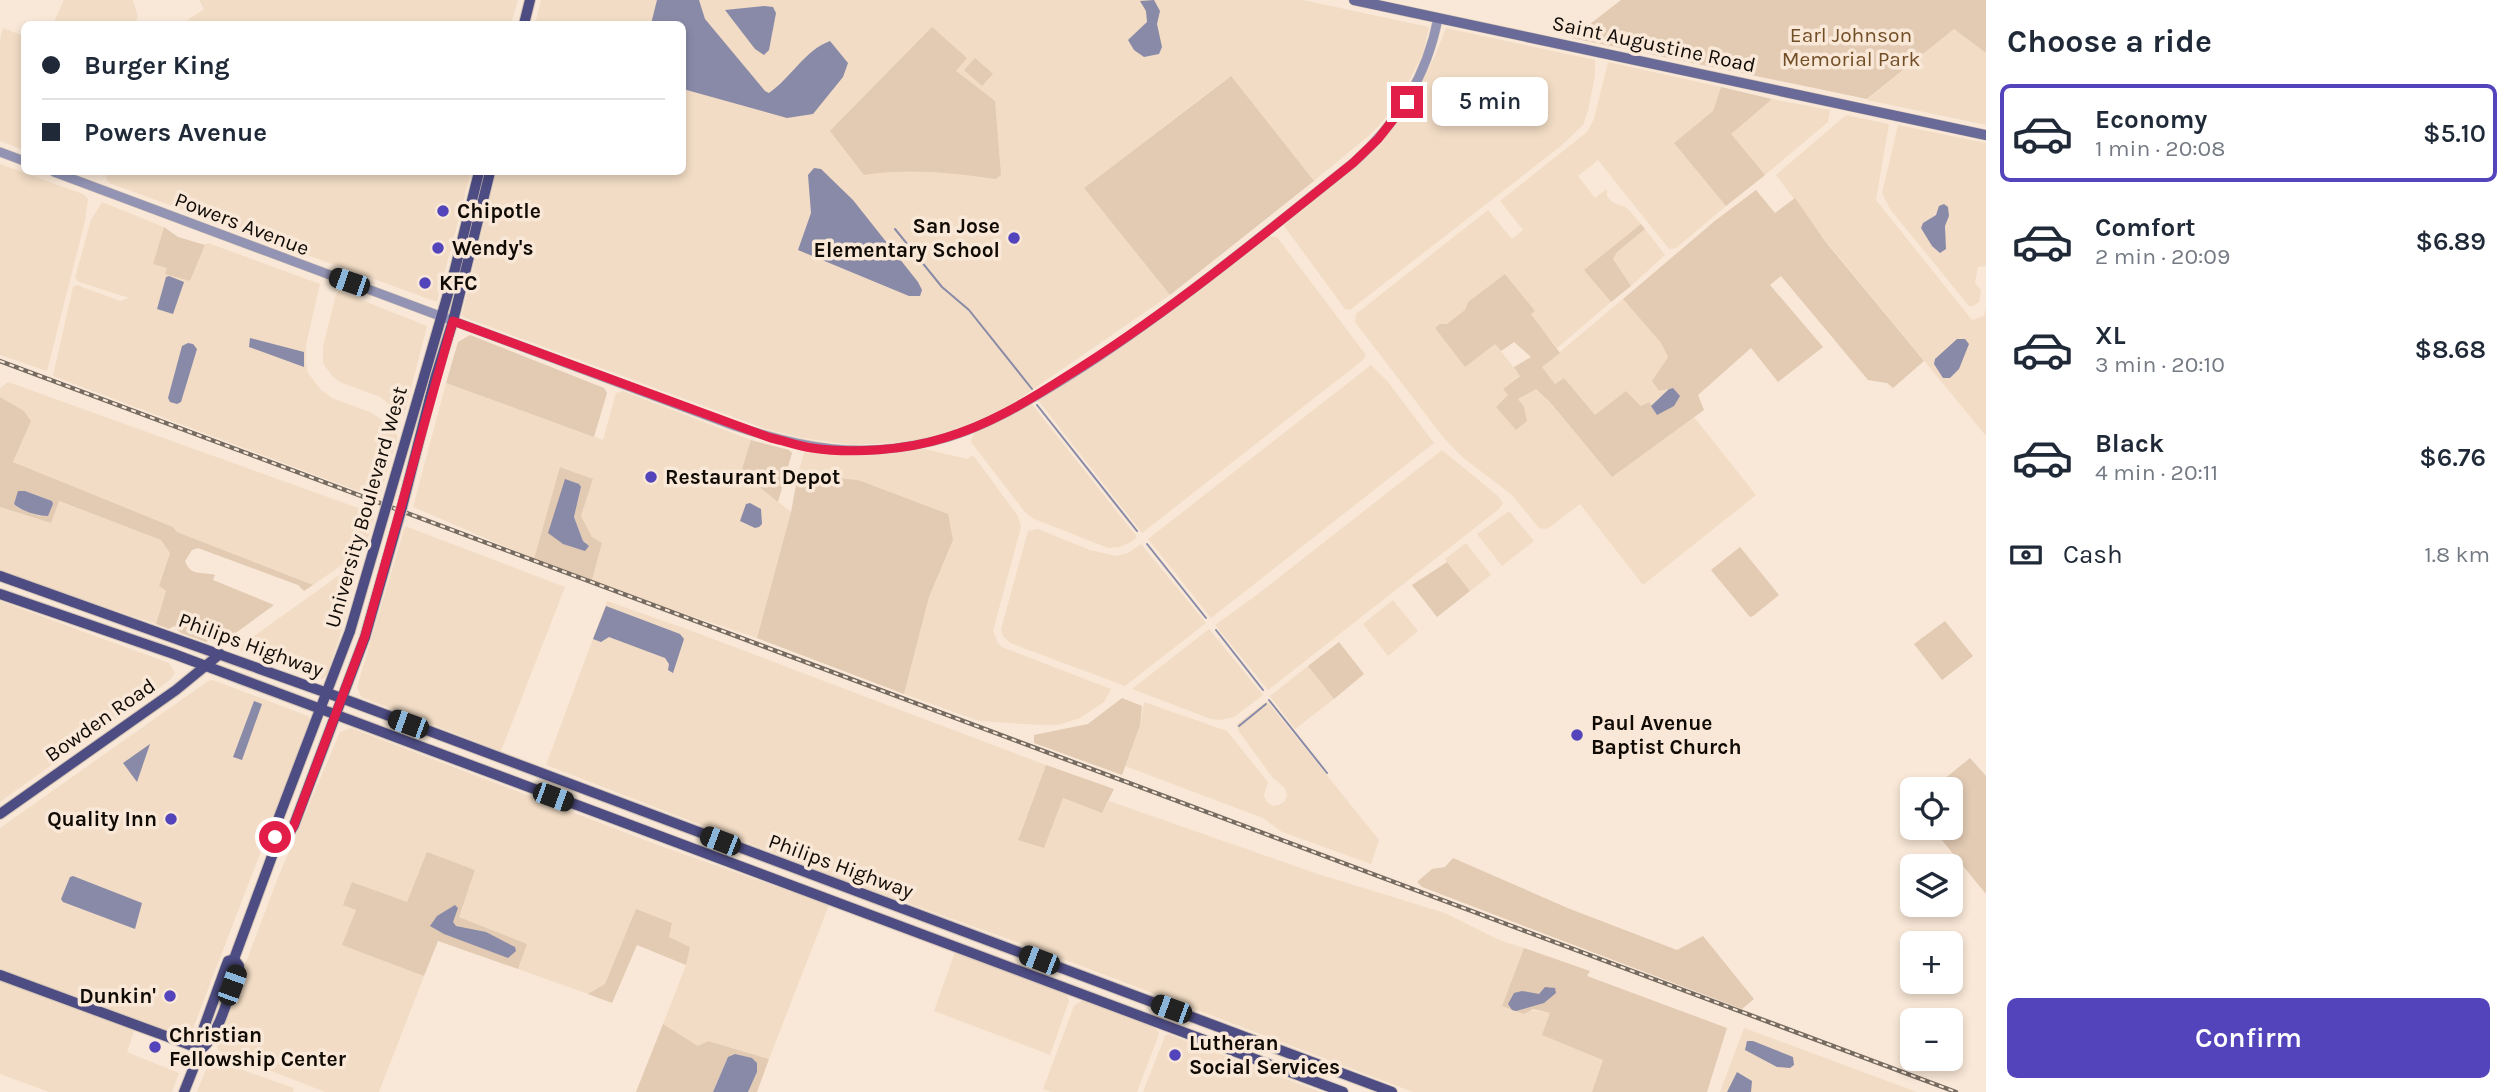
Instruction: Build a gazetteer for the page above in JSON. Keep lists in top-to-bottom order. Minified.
{"streets":{"main road":["Saint Augustine Road","University Boulevard West","Philips Highway","Bowden Road"],"street":["Powers Avenue"]},"crossings":[["Saint Augustine Road","Powers Avenue"],["Powers Avenue","University Boulevard West"],["University Boulevard West","Philips Highway"],["Philips Highway","Bowden Road"]],"parks":["Earl Johnson Memorial Park"],"places":["Chipotle","San Jose Elementary School","Wendy's","KFC","Restaurant Depot","Paul Avenue Baptist Church","Quality Inn","Dunkin'","Christian Fellowship Center","Lutheran Social Services"],"page":{"heading":"Choose a ride","banner":["Burger King","Powers Avenue"],"bubble":"5 min","list":[{"name":"Economy","note":"1 min · 20:08","value":"$5.10"},{"name":"Comfort","note":"2 min · 20:09","value":"$6.89"},{"name":"XL","note":"3 min · 20:10","value":"$8.68"},{"name":"Black","note":"4 min · 20:11","value":"$6.76"}],"pay":["Cash","1.8 km"],"map_buttons":["+","−"],"buttons":"Confirm"}}
